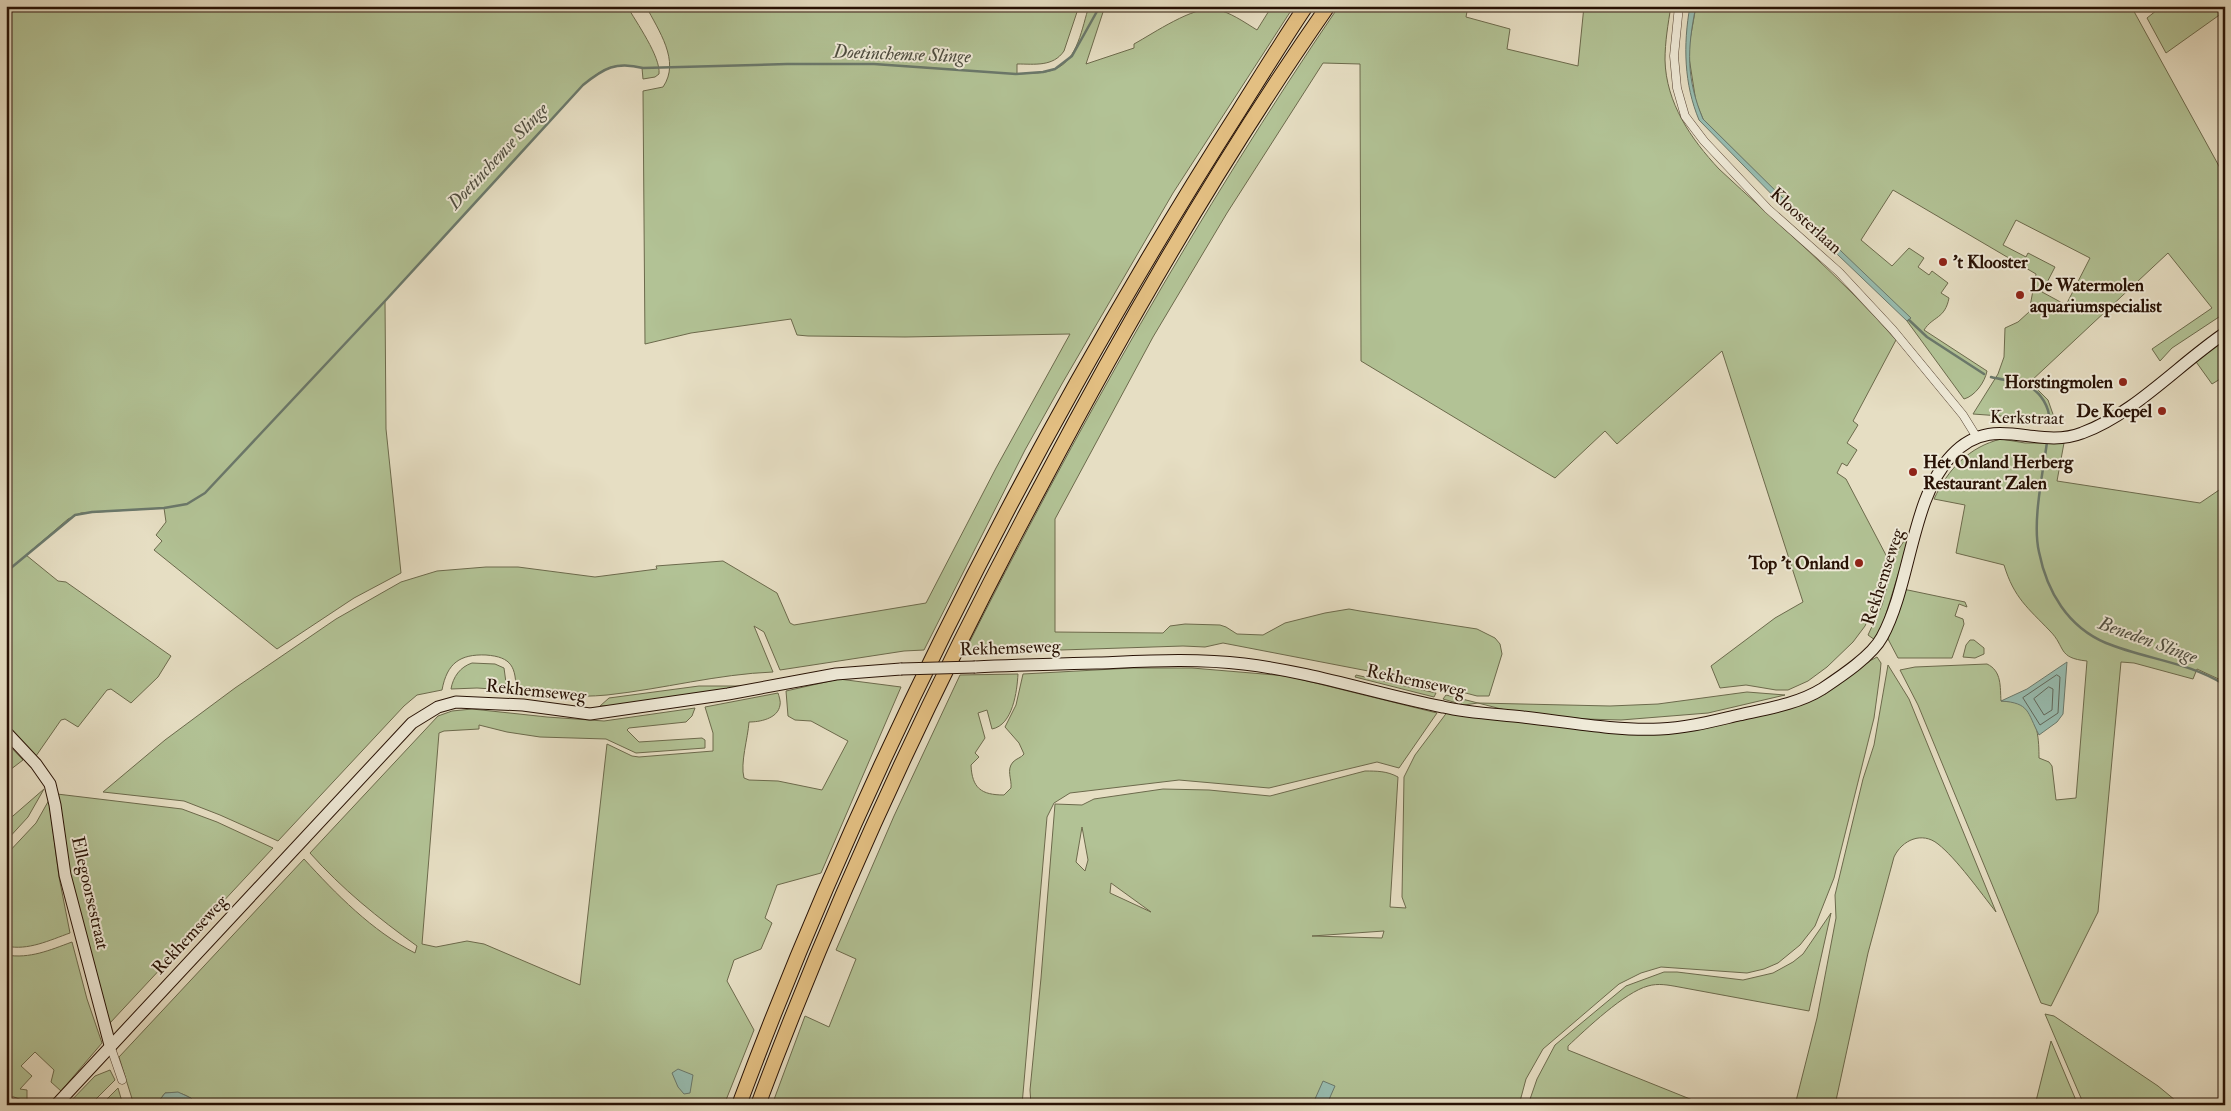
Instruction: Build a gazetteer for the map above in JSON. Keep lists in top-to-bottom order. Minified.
{"streets":{"street":["Kloosterlaan","Kerkstraat","Rekhemseweg","Ellegoorsestraat"]},"crossings":[["Kloosterlaan","Kerkstraat"],["Kloosterlaan","Rekhemseweg"],["Kerkstraat","Rekhemseweg"],["Rekhemseweg","Ellegoorsestraat"]],"water":["Doetinchemse Slinge","Beneden Slinge"],"places":["'t Klooster","De Watermolen aquariumspecialist","Horstingmolen","De Koepel","Het Onland Herberg Restaurant Zalen","Top 't Onland"]}
